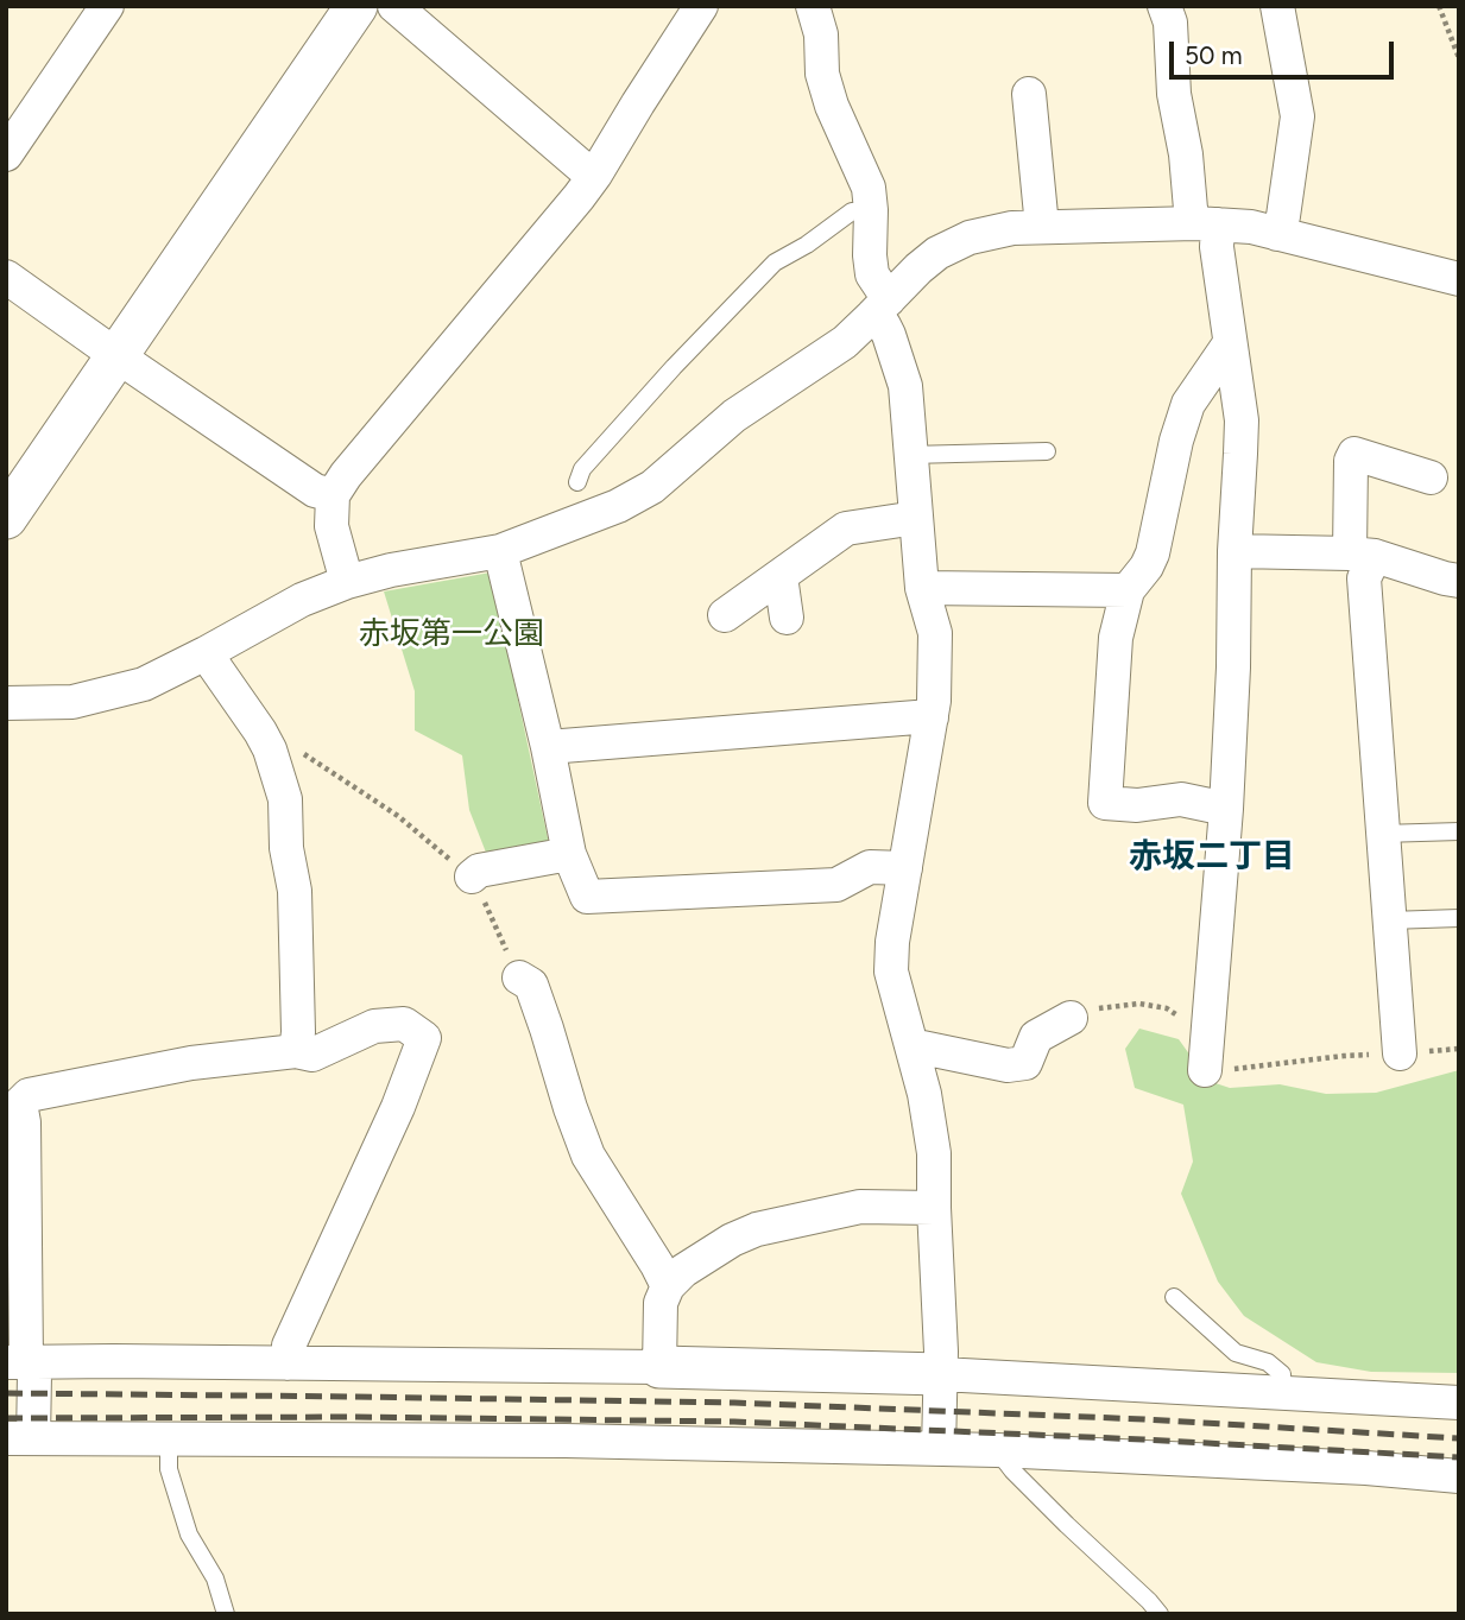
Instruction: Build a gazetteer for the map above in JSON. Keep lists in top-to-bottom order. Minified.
{"districts":["赤坂二丁目"],"parks":["赤坂第一公園"],"scale_bar":"50 m"}
